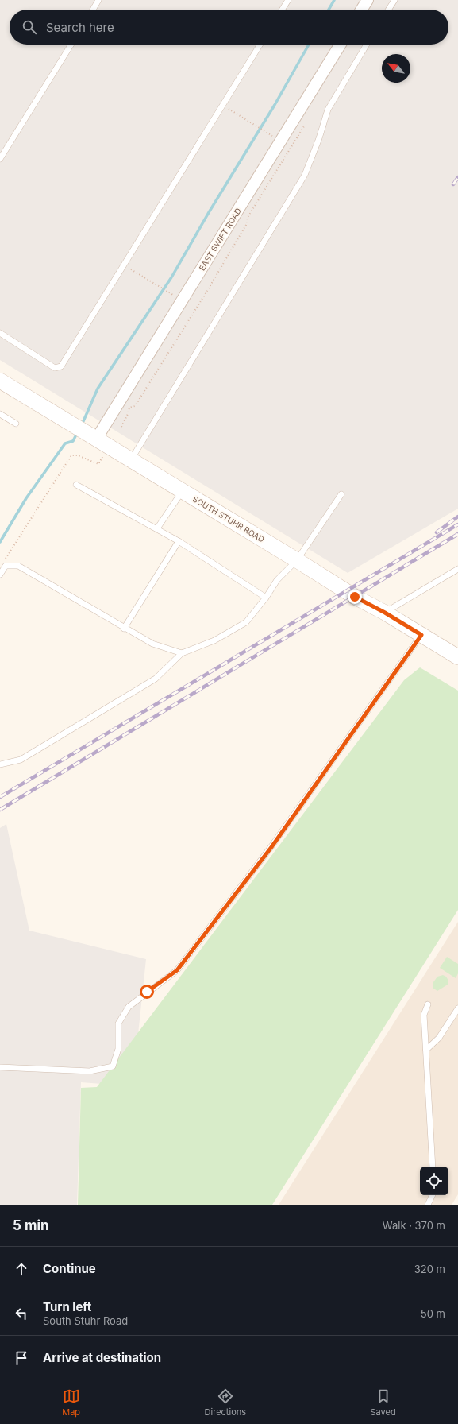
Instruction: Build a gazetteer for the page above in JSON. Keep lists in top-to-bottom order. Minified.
{"streets":{"main road":["SOUTH STUHR ROAD"],"street":["EAST SWIFT ROAD"]},"crossings":[["EAST SWIFT ROAD","SOUTH STUHR ROAD"]],"north":"top left","page":{"search":"Search here","heading":["5 min","Walk · 370 m"],"list":[["Continue","320 m"],["Turn left","South Stuhr Road","50 m"],"Arrive at destination"],"nav":["Map","Directions","Saved"]}}
